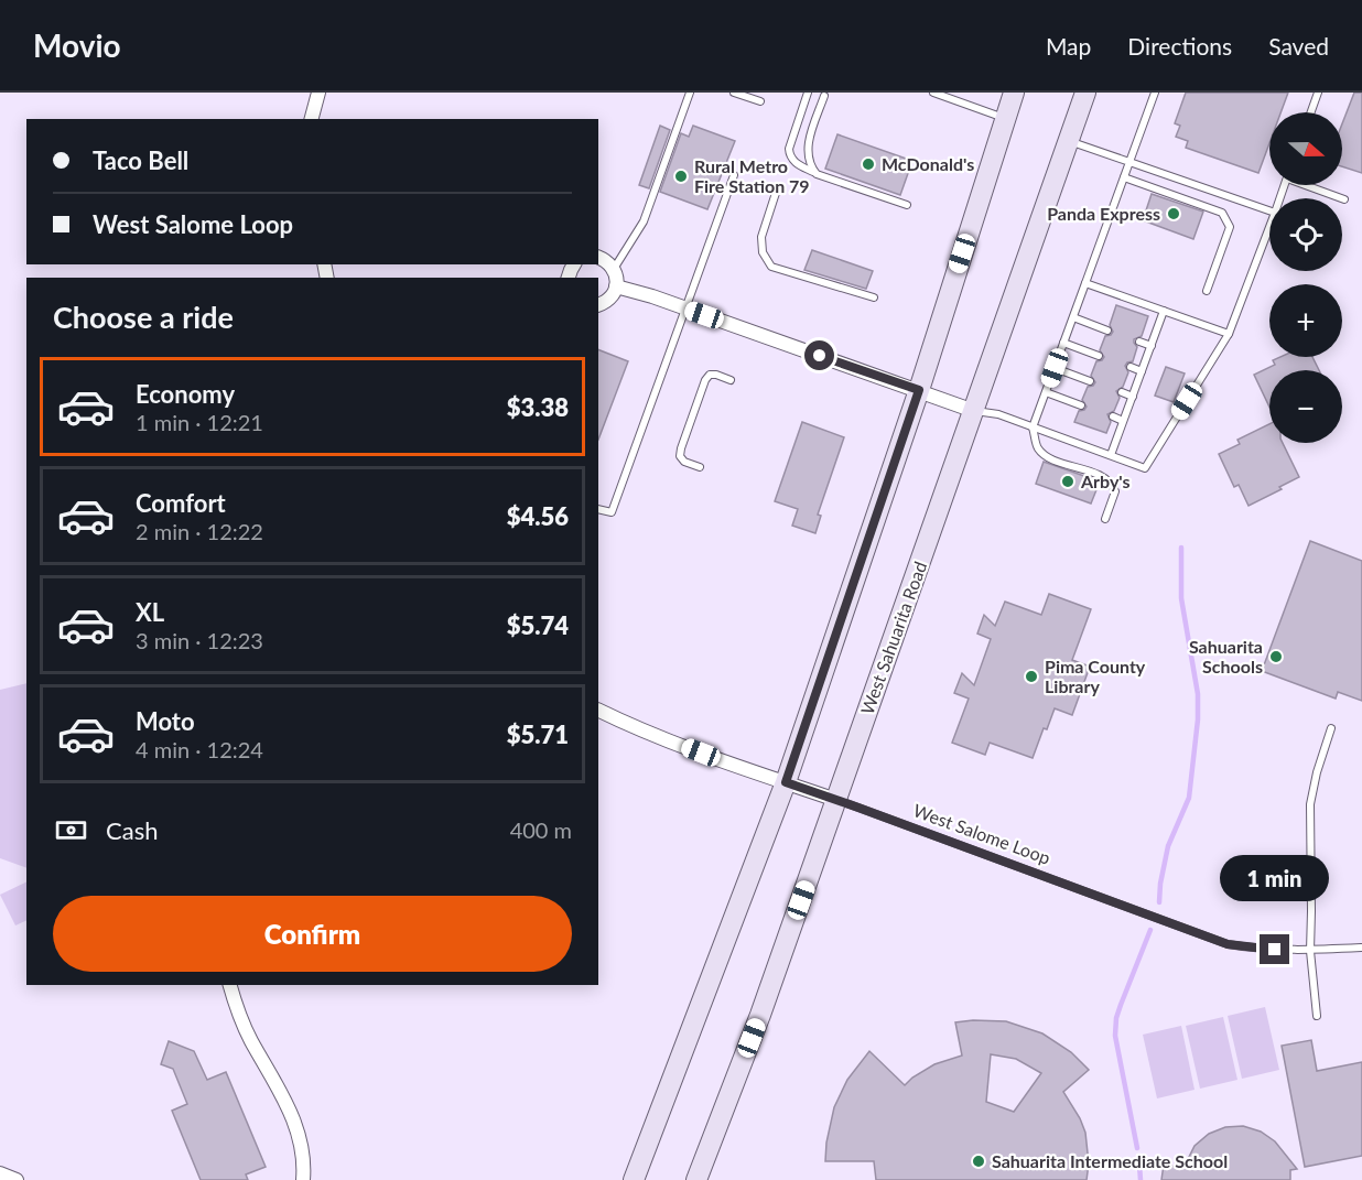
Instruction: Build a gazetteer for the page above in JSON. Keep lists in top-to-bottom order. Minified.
{"streets":{"main road":["West Sahuarita Road"],"street":["West Salome Loop"]},"crossings":[["West Sahuarita Road","West Salome Loop"]],"places":["McDonald's","Rural Metro Fire Station 79","Panda Express","Arby's","Sahuarita Schools","Pima County Library","Sahuarita Intermediate School"],"north":"right","page":{"header":"Movio","nav":["Map","Directions","Saved"],"map_buttons":["+","−"],"banner":["Taco Bell","West Salome Loop"],"heading":"Choose a ride","list":[{"name":"Economy","note":"1 min · 12:21","value":"$3.38"},{"name":"Comfort","note":"2 min · 12:22","value":"$4.56"},{"name":"XL","note":"3 min · 12:23","value":"$5.74"},{"name":"Moto","note":"4 min · 12:24","value":"$5.71"}],"pay":["Cash","400 m"],"bubble":"1 min","buttons":"Confirm"}}
